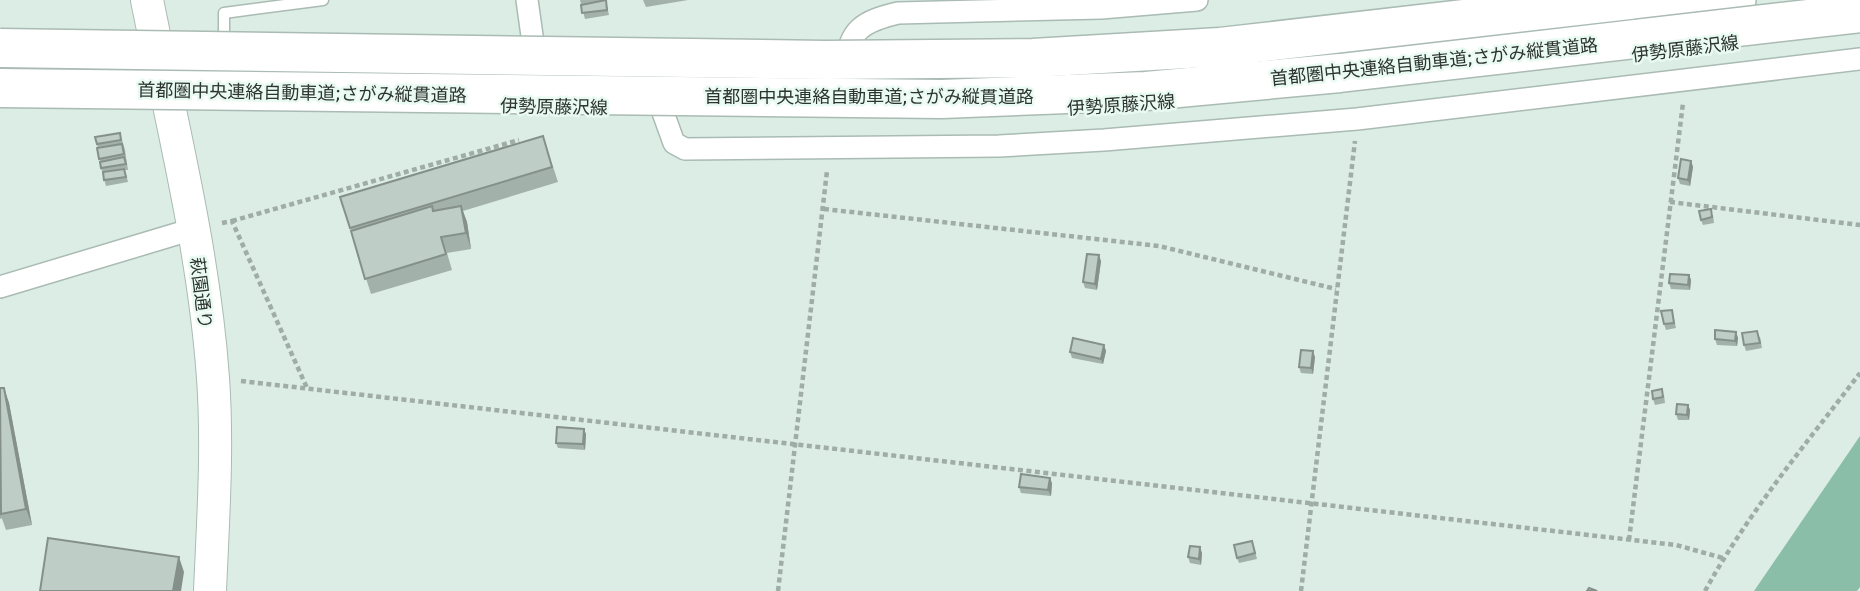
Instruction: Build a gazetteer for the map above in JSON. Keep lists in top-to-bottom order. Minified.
{"streets":{"highway":["首都圏中央連絡自動車道;さがみ縦貫道路"],"main road":["伊勢原藤沢線"],"street":["萩園通り"]},"crossings":[["伊勢原藤沢線","萩園通り"]]}
